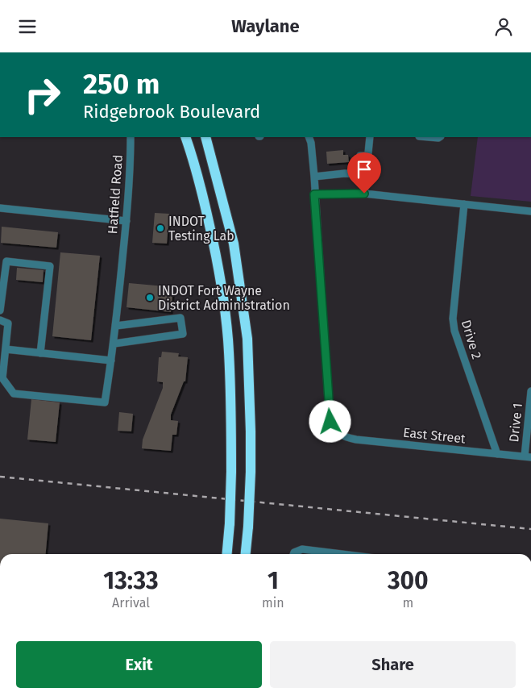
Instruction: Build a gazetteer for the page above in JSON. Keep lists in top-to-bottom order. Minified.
{"streets":{"street":["Hatfield Road","Drive 2","Drive 1","East Street"]},"crossings":[["Drive 2","East Street"],["Drive 1","East Street"]],"places":["INDOT Testing Lab","INDOT Fort Wayne District Administration"],"page":{"header":"Waylane","turn":["250 m","Ridgebrook Boulevard"],"eta":["13:33","Arrival","1","min","300","m"],"buttons":["Exit","Share"]}}
